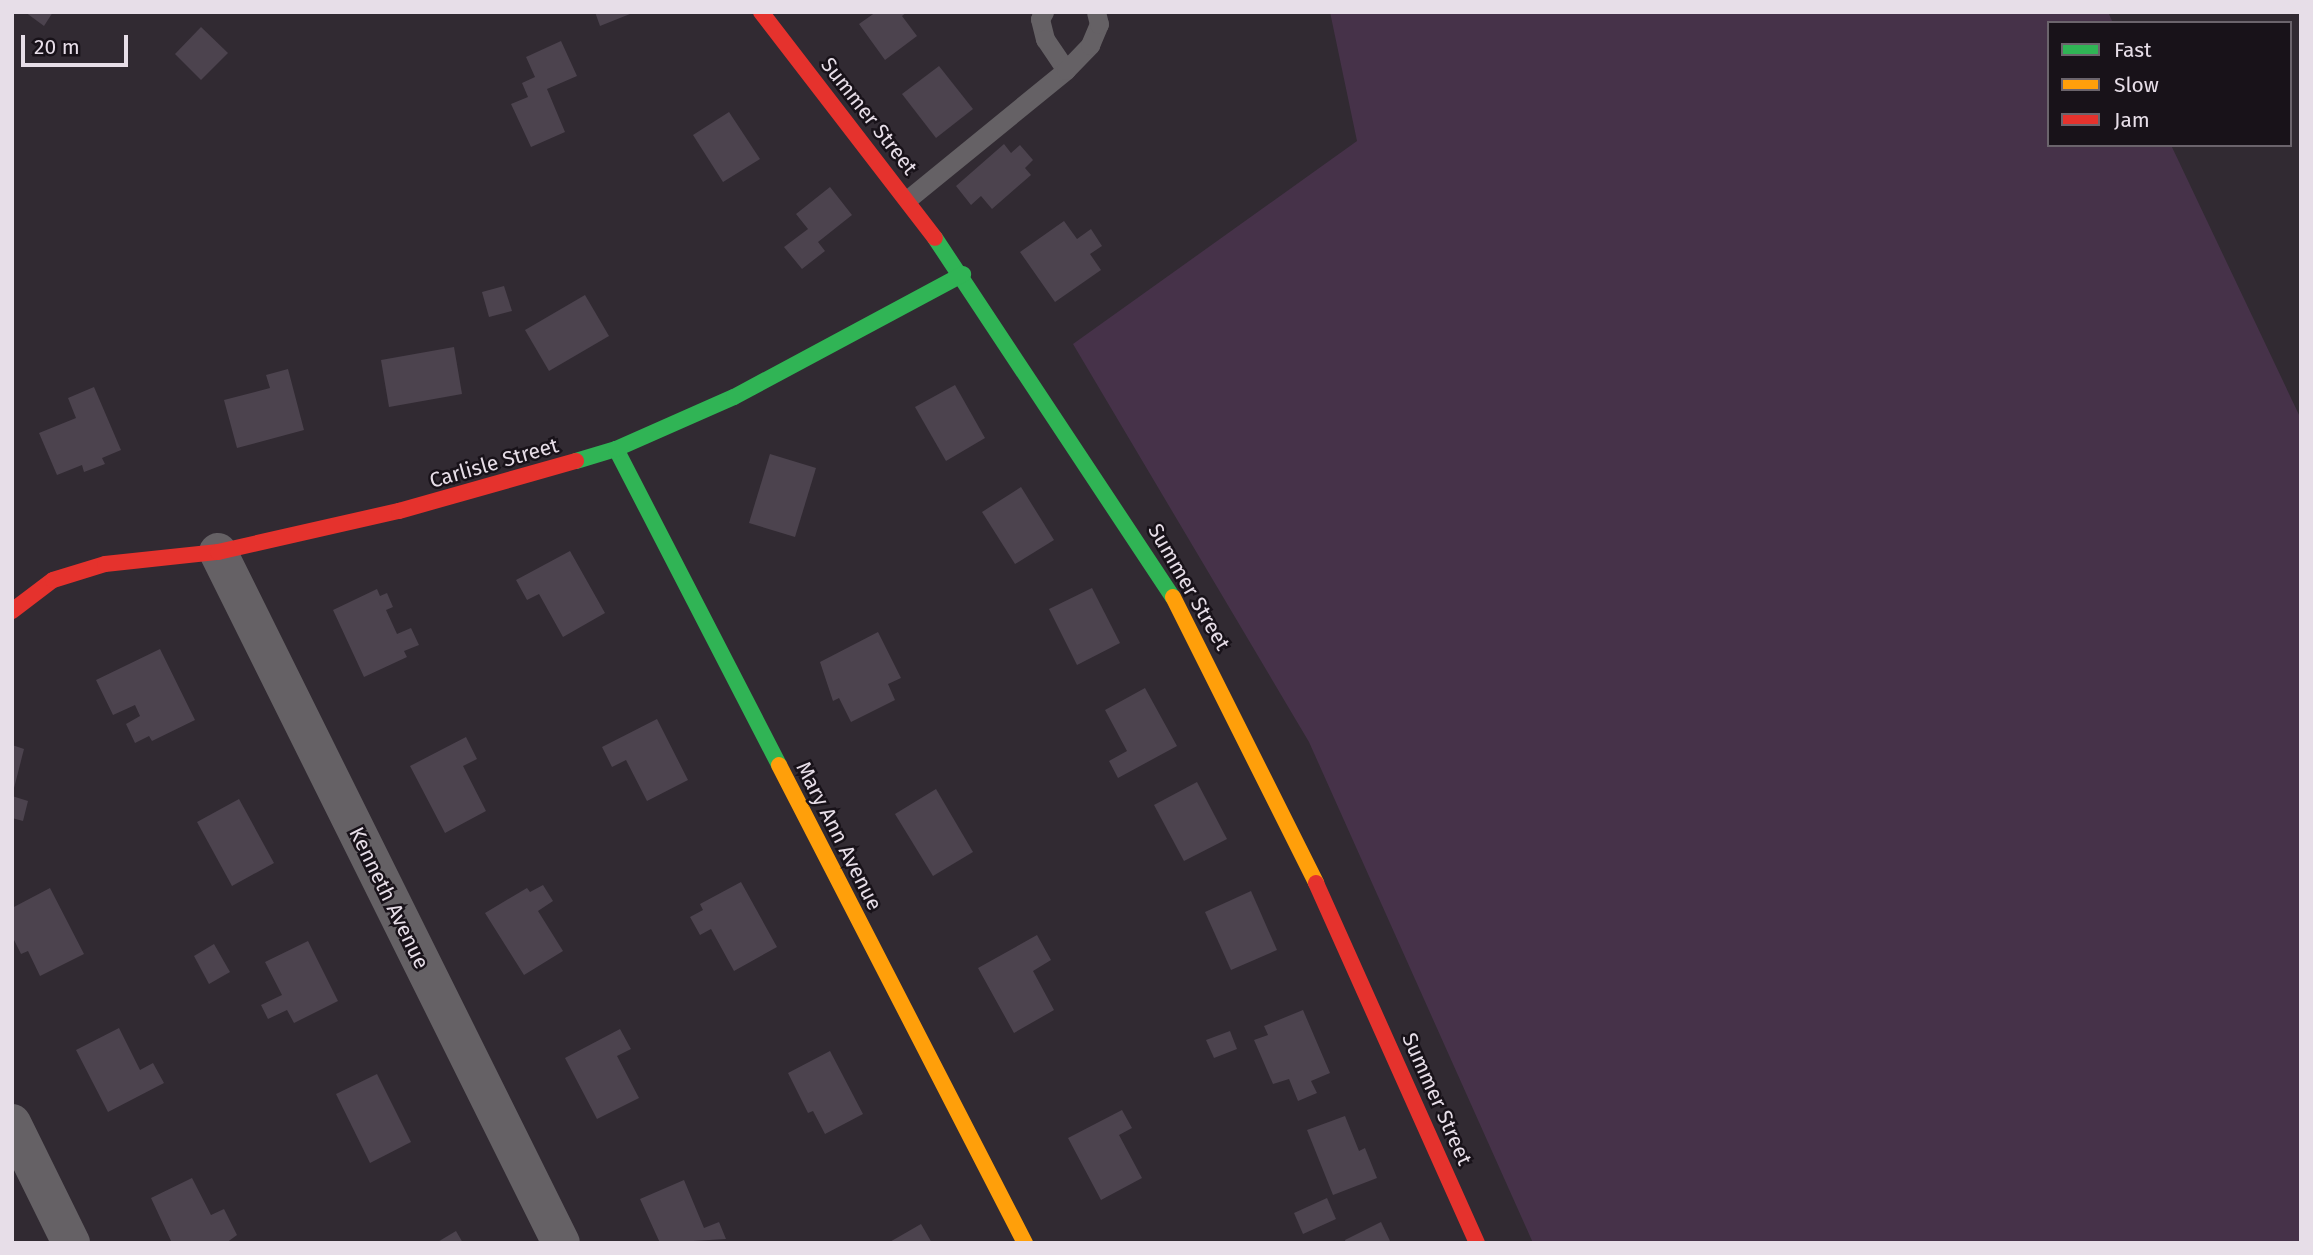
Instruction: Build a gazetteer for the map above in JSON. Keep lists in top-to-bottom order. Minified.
{"streets":{"street":["Summer Street","Carlisle Street","Mary Ann Avenue","Kenneth Avenue"]},"crossings":[["Summer Street","Carlisle Street"],["Carlisle Street","Mary Ann Avenue"],["Carlisle Street","Kenneth Avenue"]],"legend":["Fast","Slow","Jam"],"scale_bar":"20 m"}
